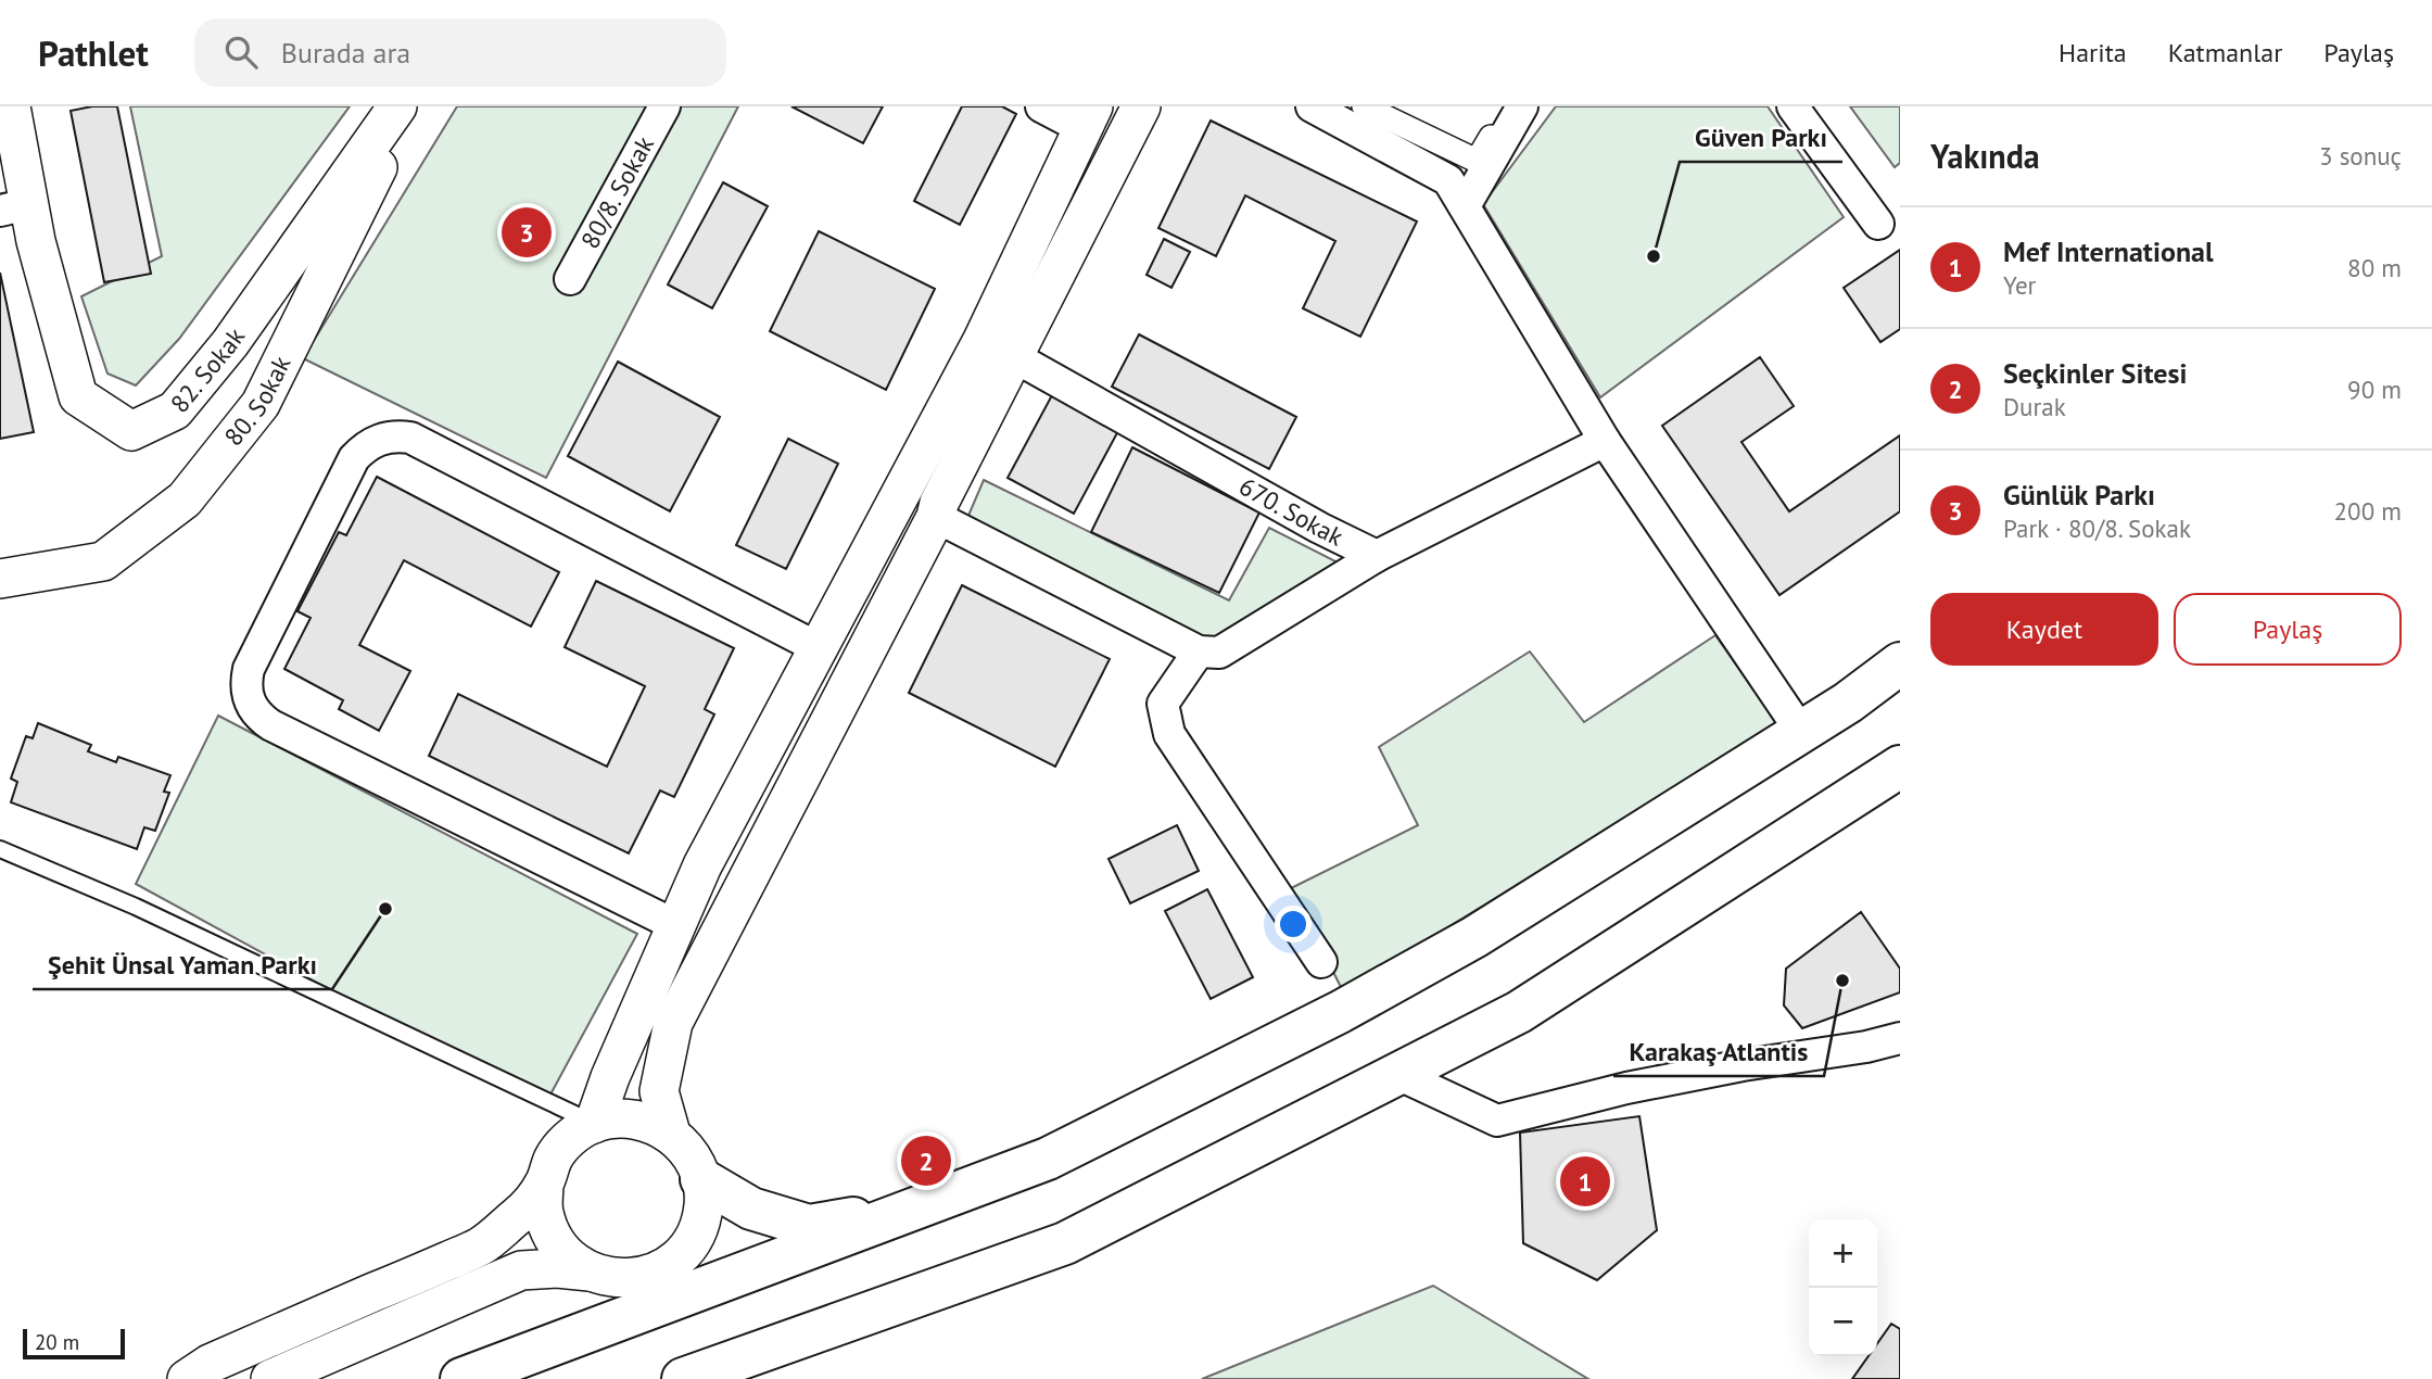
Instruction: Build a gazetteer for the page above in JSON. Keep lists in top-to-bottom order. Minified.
{"streets":{"street":["80/8. Sokak","82. Sokak","80. Sokak","670. Sokak"]},"places":["Güven Parkı","Şehit Ünsal Yaman Parkı","Karakaş Atlantis"],"scale_bar":"20 m","page":{"header":"Pathlet","search":"Burada ara","nav":["Harita","Katmanlar","Paylaş"],"heading":["Yakında","3 sonuç"],"pins":["3","2","1"],"list":[{"mark":"1","name":"Mef International","note":"Yer","value":"80 m"},{"mark":"2","name":"Seçkinler Sitesi","note":"Durak","value":"90 m"},{"mark":"3","name":"Günlük Parkı","note":"Park · 80/8. Sokak","value":"200 m"}],"buttons":["Kaydet","Paylaş"],"map_buttons":["+","−"],"scale":"20 m"}}
